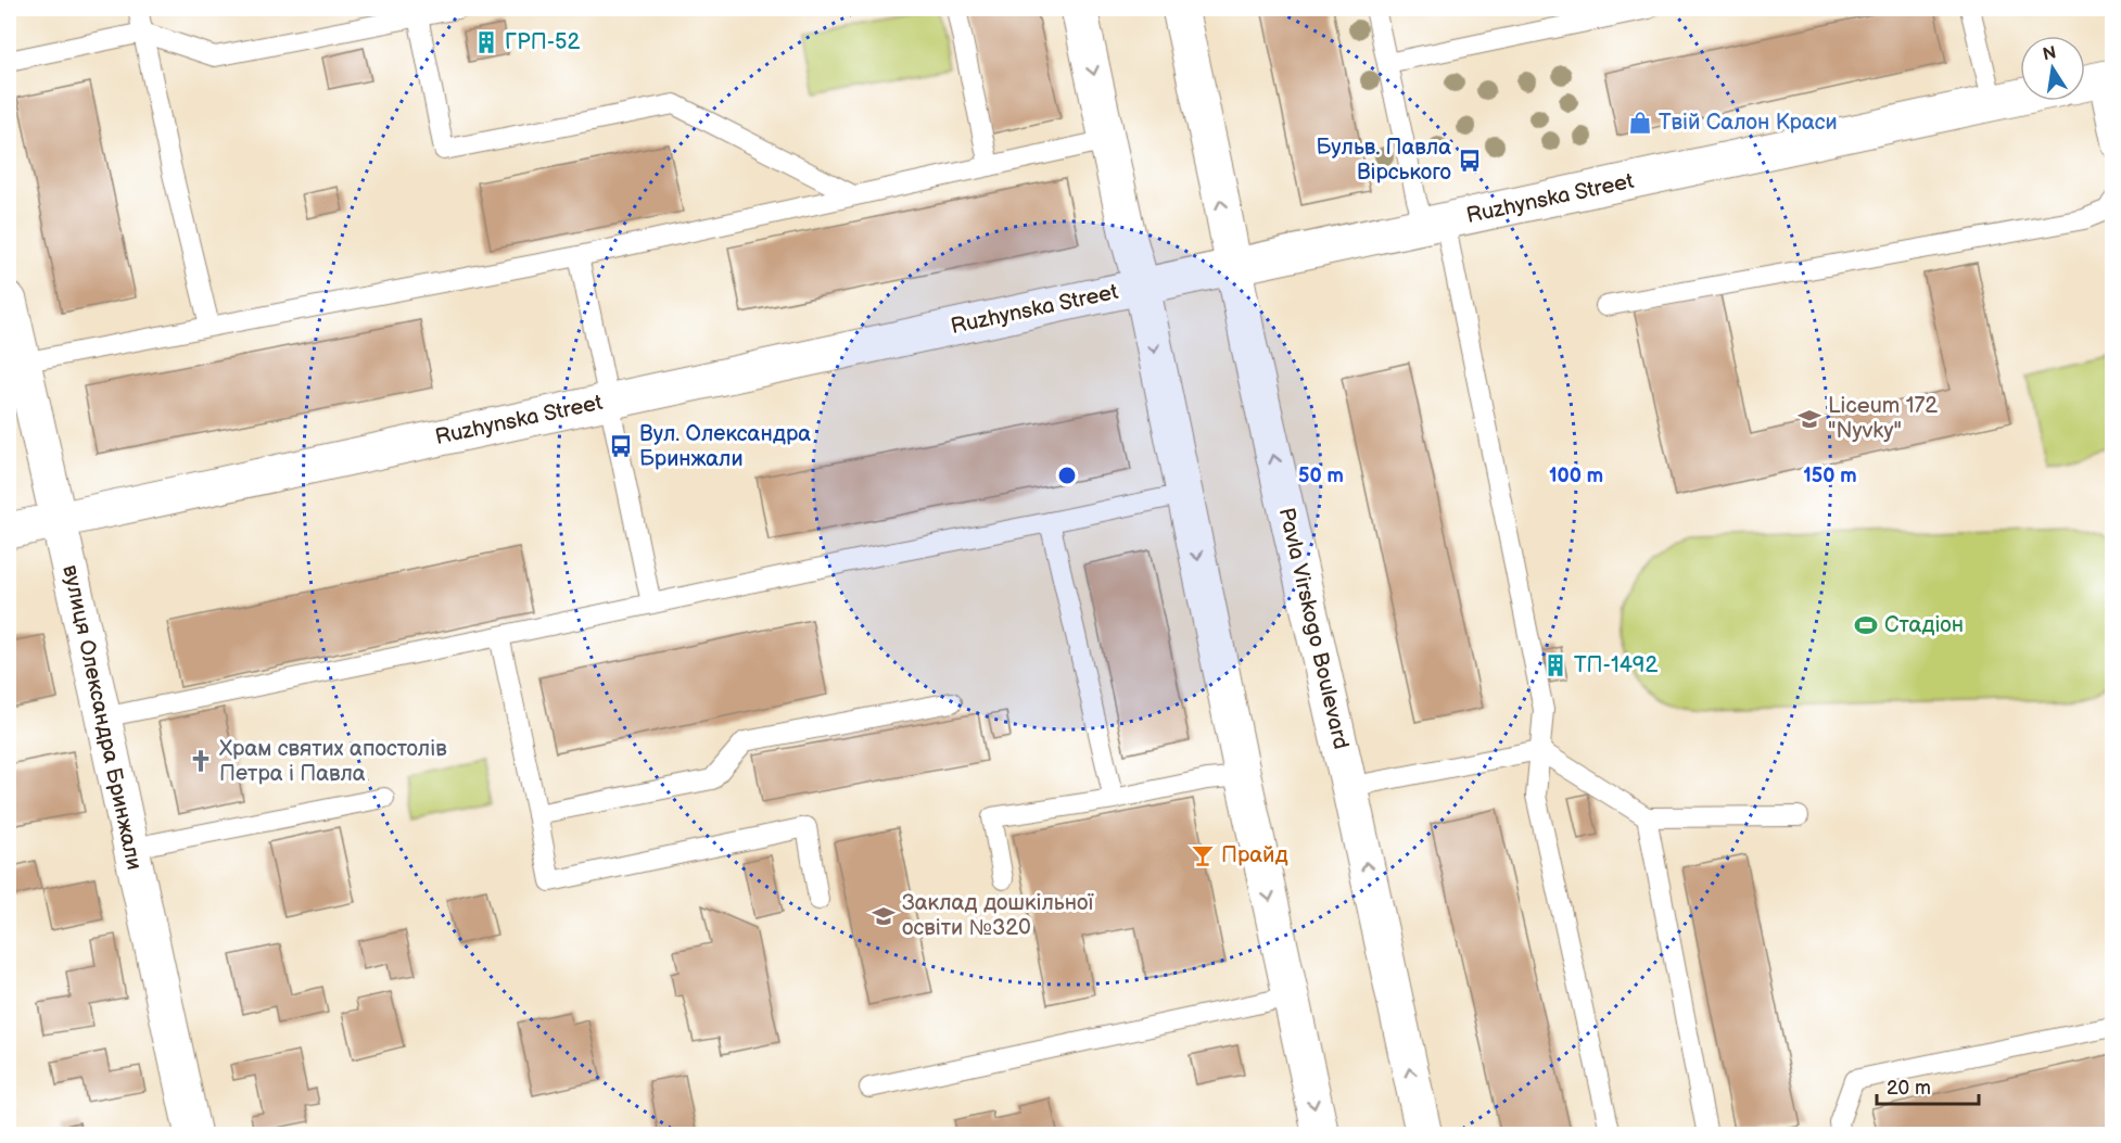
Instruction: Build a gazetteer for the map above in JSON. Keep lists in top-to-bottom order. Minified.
{"streets":{"street":["Ruzhynska Street","Pavla Virskogo Boulevard","вулиця Олександра Бринжали"]},"crossings":[["Ruzhynska Street","Pavla Virskogo Boulevard"],["Ruzhynska Street","вулиця Олександра Бринжали"]],"places":{"building":["ГРП-52","ТП-1492"],"shop":["Твій Салон Краси"],"bus stop":["Бульв. Павла Вірського","Вул. Олександра Бринжали"],"school or university":["Liceum 172 \"Nyvky\"","Заклад дошкільної освіти №320"],"sports":["Стадіон"],"church":["Храм святих апостолів Петра і Павла"],"bar":["Прайд"]},"scale_bar":"20 m","north":"top","rings":["50 m","100 m","150 m"]}
